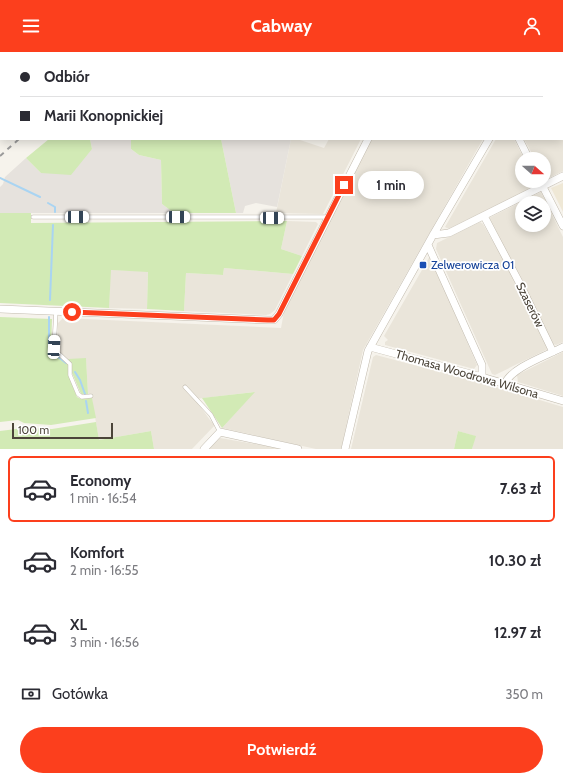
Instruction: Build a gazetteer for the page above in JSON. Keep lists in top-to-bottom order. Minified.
{"streets":{"street":["Szaserów","Thomasa Woodrowa Wilsona"]},"places":{"transit":["Zelwerowicza 01"]},"scale_bar":"100 m","north":"right","page":{"header":"Cabway","banner":["Odbiór","Marii Konopnickiej"],"bubble":"1 min","scale":"100 m","list":[{"name":"Economy","note":"1 min · 16:54","value":"7.63 zł"},{"name":"Komfort","note":"2 min · 16:55","value":"10.30 zł"},{"name":"XL","note":"3 min · 16:56","value":"12.97 zł"}],"pay":["Gotówka","350 m"],"buttons":"Potwierdź"}}
